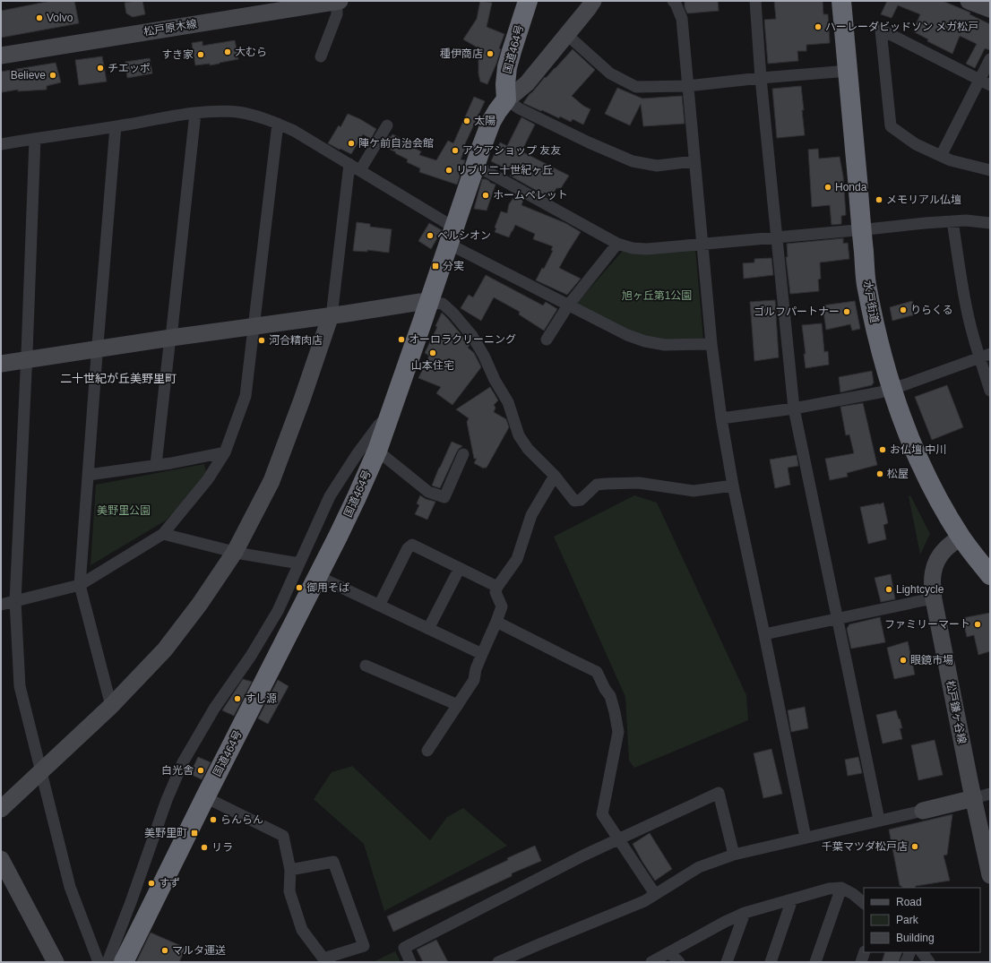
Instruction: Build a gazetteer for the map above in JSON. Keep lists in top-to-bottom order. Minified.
{"streets":{"highway":["国道464号","水戸街道"],"street":["松戸原木線","松戸鎌ヶ谷線"]},"crossings":[["水戸街道","松戸鎌ヶ谷線"]],"districts":["二十世紀が丘美野里町"],"parks":["旭ヶ丘第1公園","美野里公園"],"places":{"other":["Volvo","ハーレーダビッドソン メガ松戸","大むら","種伊商店","すき家","チエッポ","Believe","太陽","陣ケ前自治会館","アクアショップ 友友","リブリ二十世紀ヶ丘","Honda","ホームペレット","メモリアル仏壇","ベルシオン","りらくる","ゴルフパートナー","オーロラクリーニング","河合精肉店","山本住宅","お仏壇 中川","松屋","御用そば","Lightcycle","ファミリーマート","眼鏡市場","すし源","白光舎","らんらん","千葉マツダ松戸店","リラ","すず","マルタ運送"],"transit":["分実","美野里町"]},"legend":["Road","Park","Building"]}
